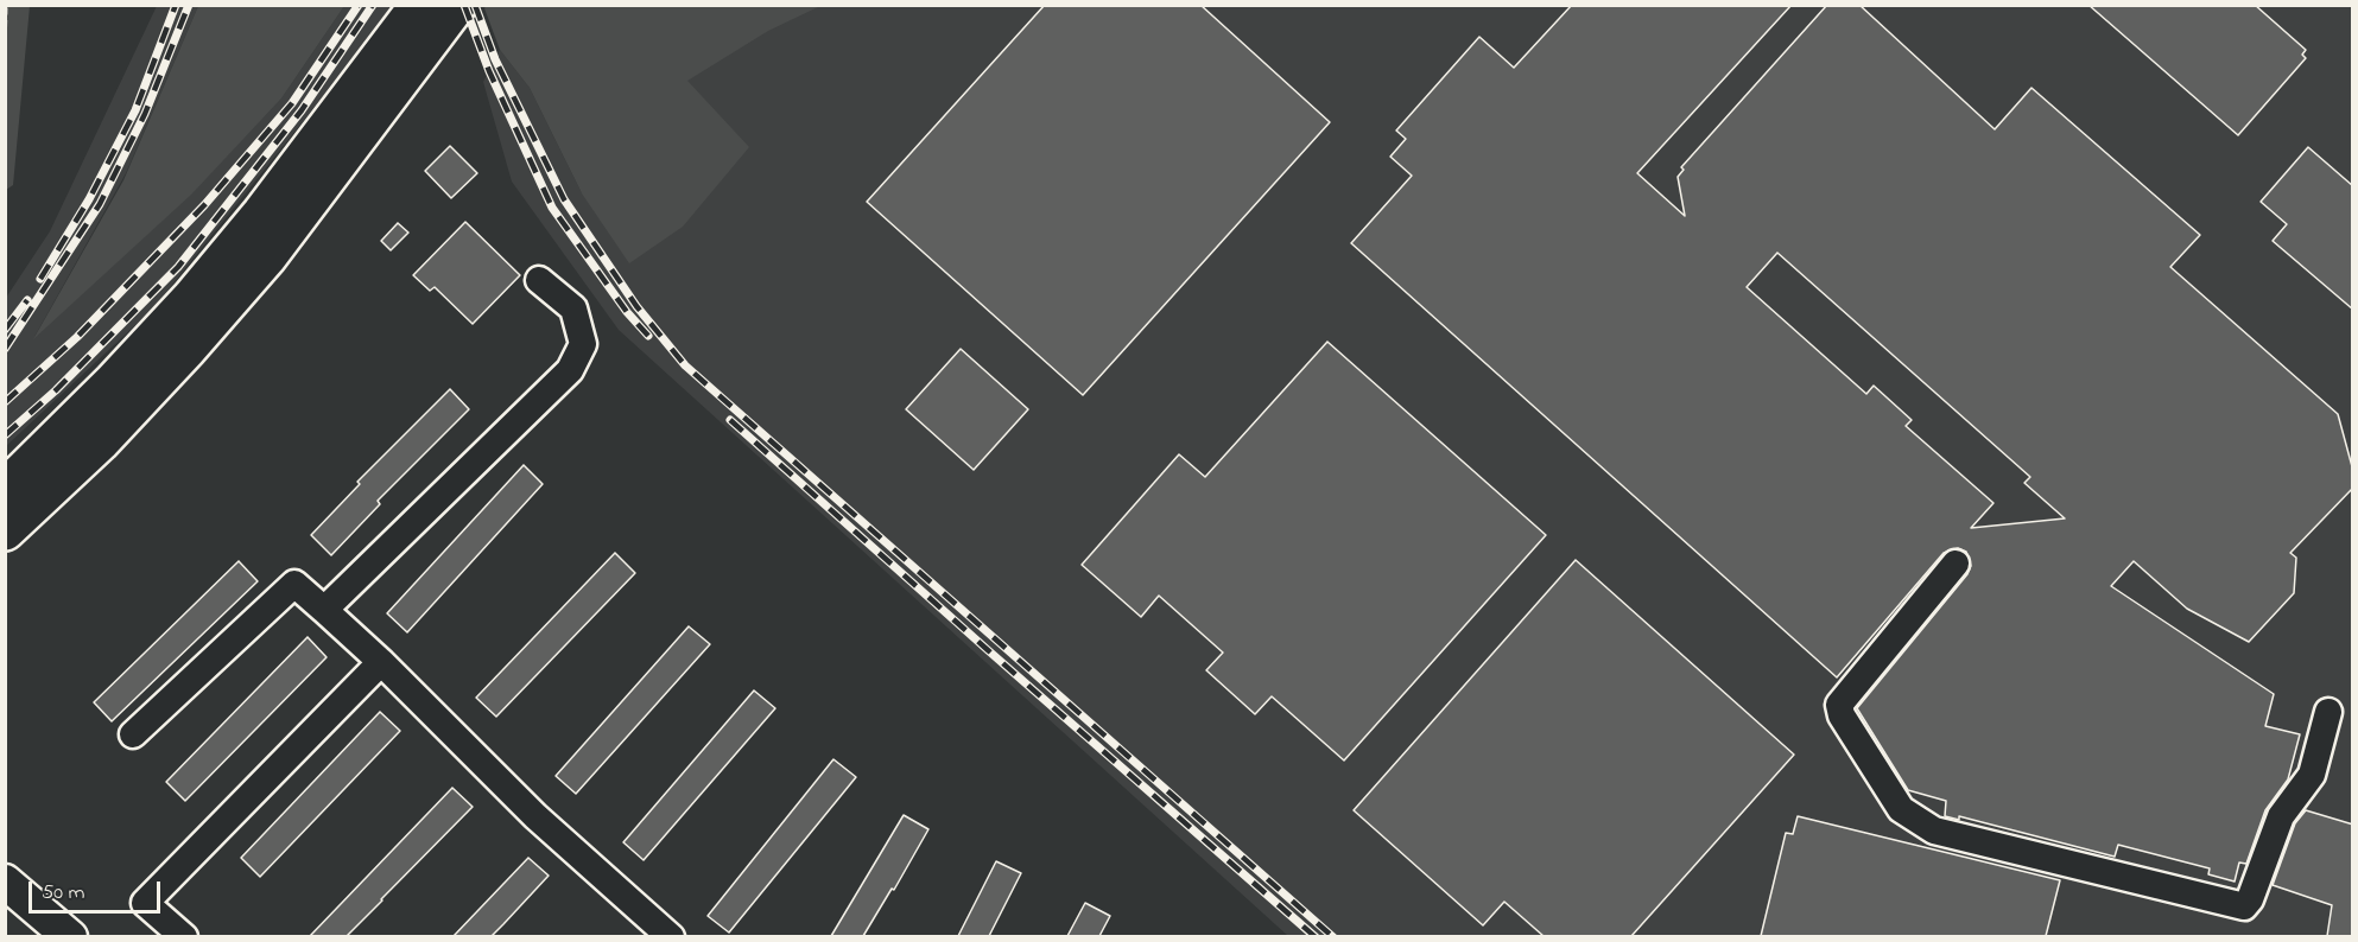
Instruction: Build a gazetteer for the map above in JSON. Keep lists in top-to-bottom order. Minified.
{"scale_bar":"50 m"}
